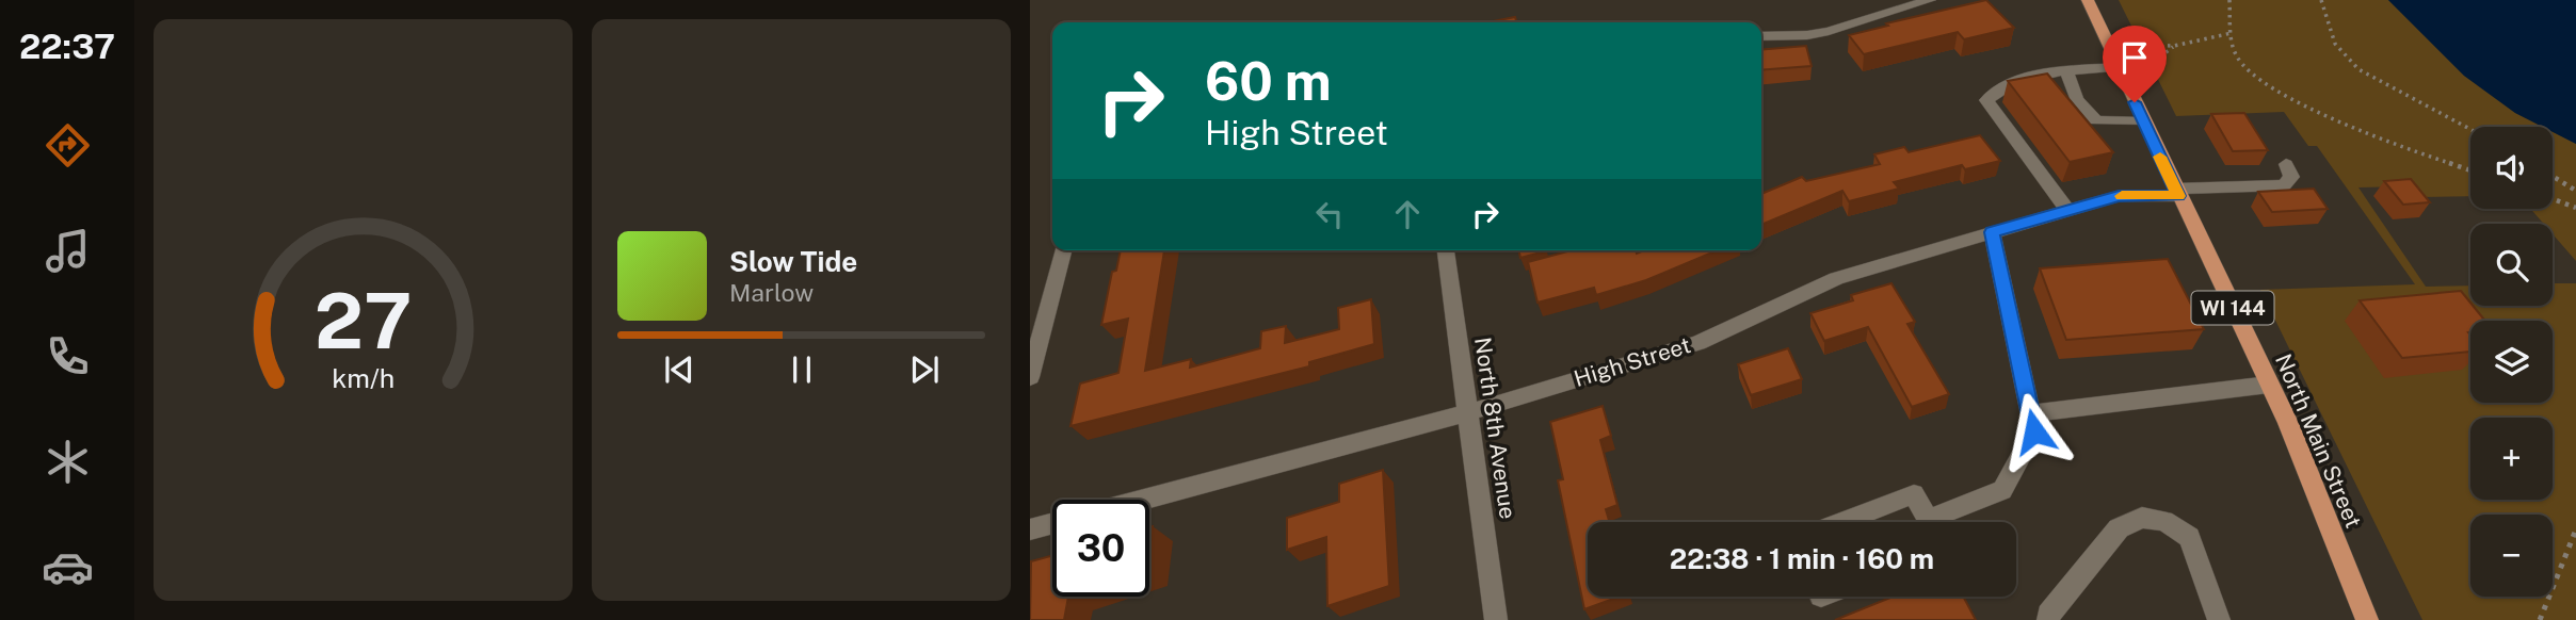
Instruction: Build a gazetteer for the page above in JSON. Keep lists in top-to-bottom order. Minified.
{"streets":{"main road":["WI 144","North Main Street"],"street":["High Street","North 8th Avenue"]},"crossings":[["High Street","North 8th Avenue"],["High Street","North Main Street"]],"page":{"tabs":"22:37","turn":["60 m","High Street"],"map_buttons":["+","−"],"song":["Slow Tide","Marlow"],"limit":"30","trip":"22:38 · 1 min · 160 m","gauge":["27","km/h"]}}
